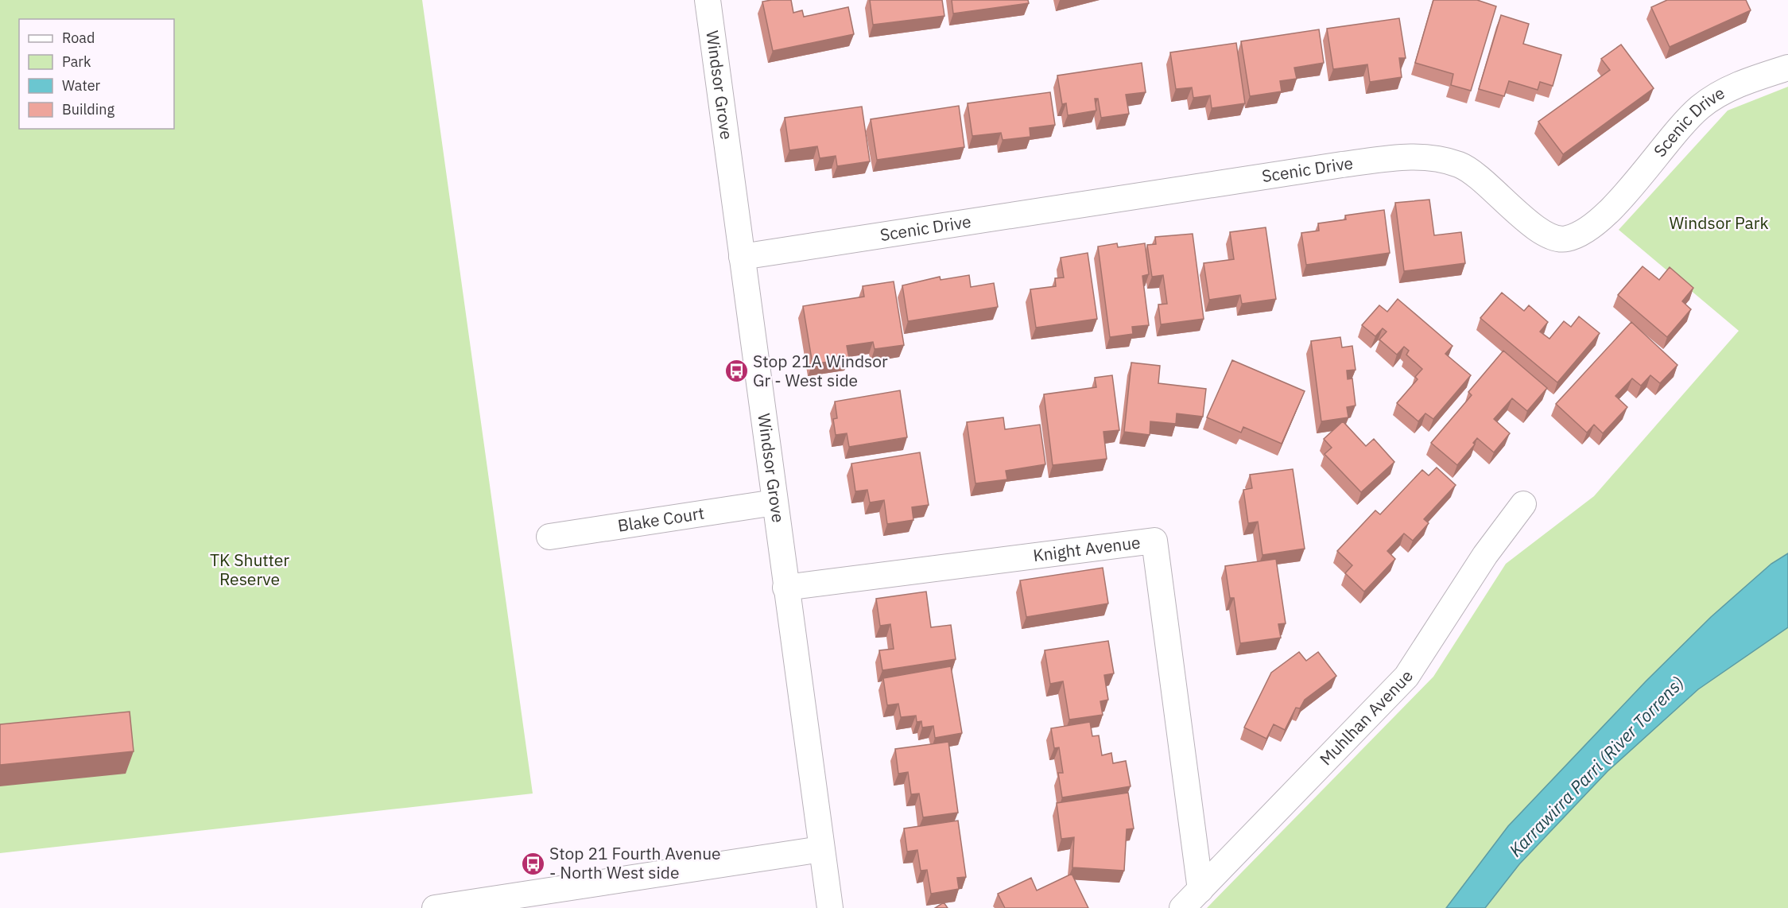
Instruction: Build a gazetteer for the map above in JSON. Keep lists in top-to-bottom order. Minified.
{"streets":{"street":["Windsor Grove","Scenic Drive","Blake Court","Knight Avenue","Muhlhan Avenue"]},"crossings":[["Windsor Grove","Scenic Drive"],["Windsor Grove","Blake Court"],["Windsor Grove","Knight Avenue"],["Knight Avenue","Muhlhan Avenue"]],"water":["Karrawirra Parri (River Torrens)"],"parks":["Windsor Park","TK Shutter Reserve"],"places":{"bus stop":["Stop 21A Windsor Gr - West side","Stop 21 Fourth Avenue - North West side"]},"legend":["Road","Park","Water","Building"]}
